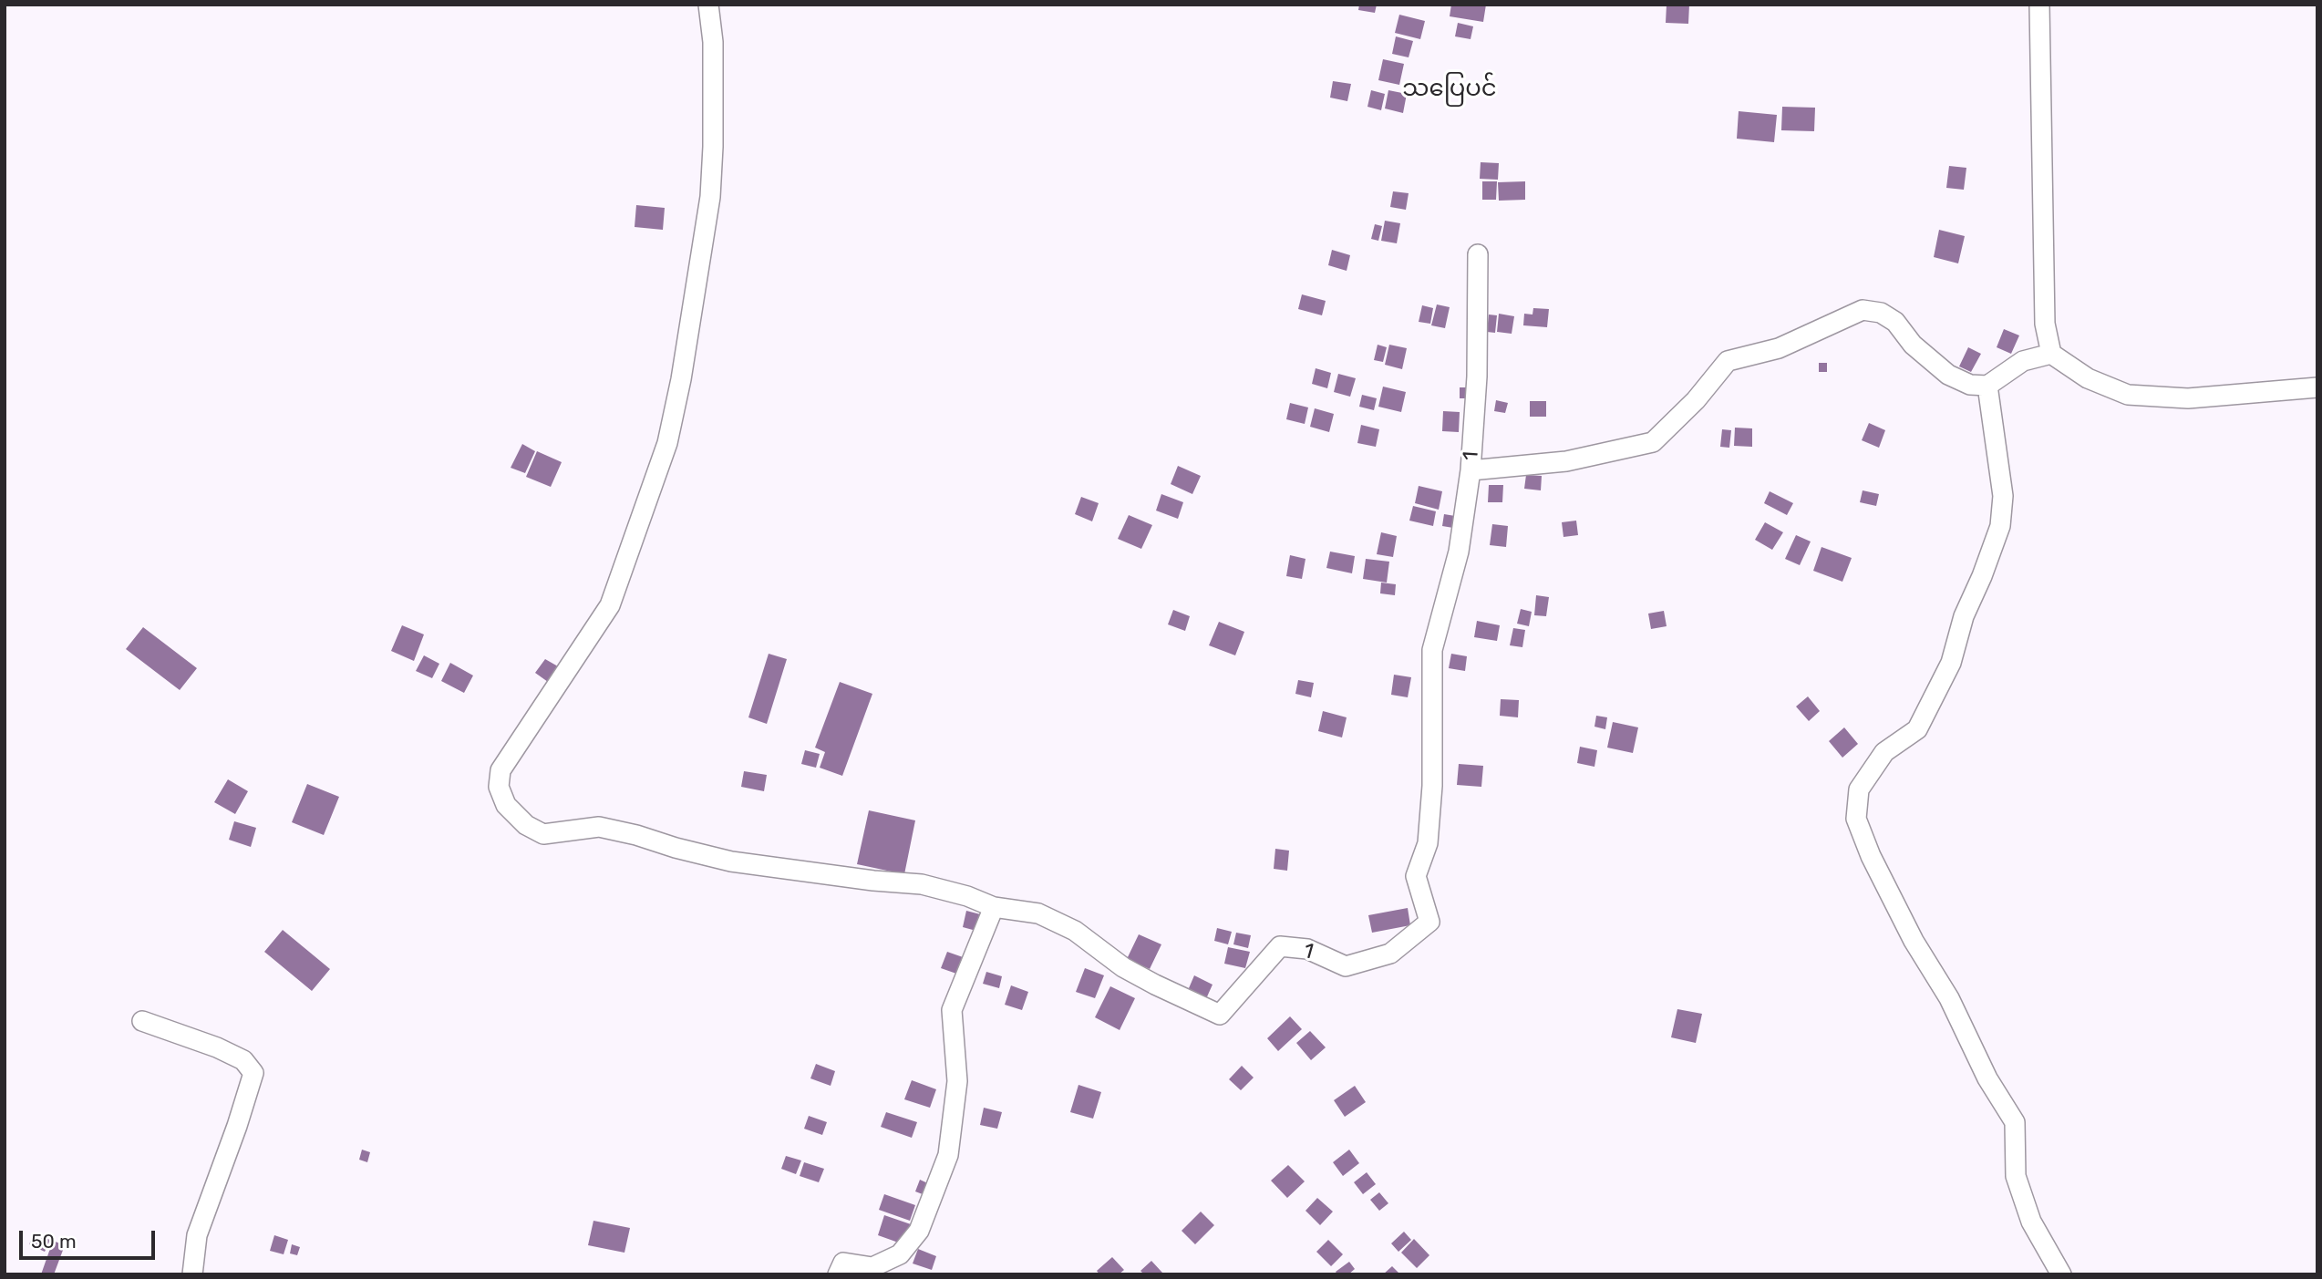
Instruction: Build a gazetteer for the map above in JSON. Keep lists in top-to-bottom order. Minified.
{"streets":{"street":["1"]},"districts":["သပြေပင်"],"scale_bar":"50 m"}
